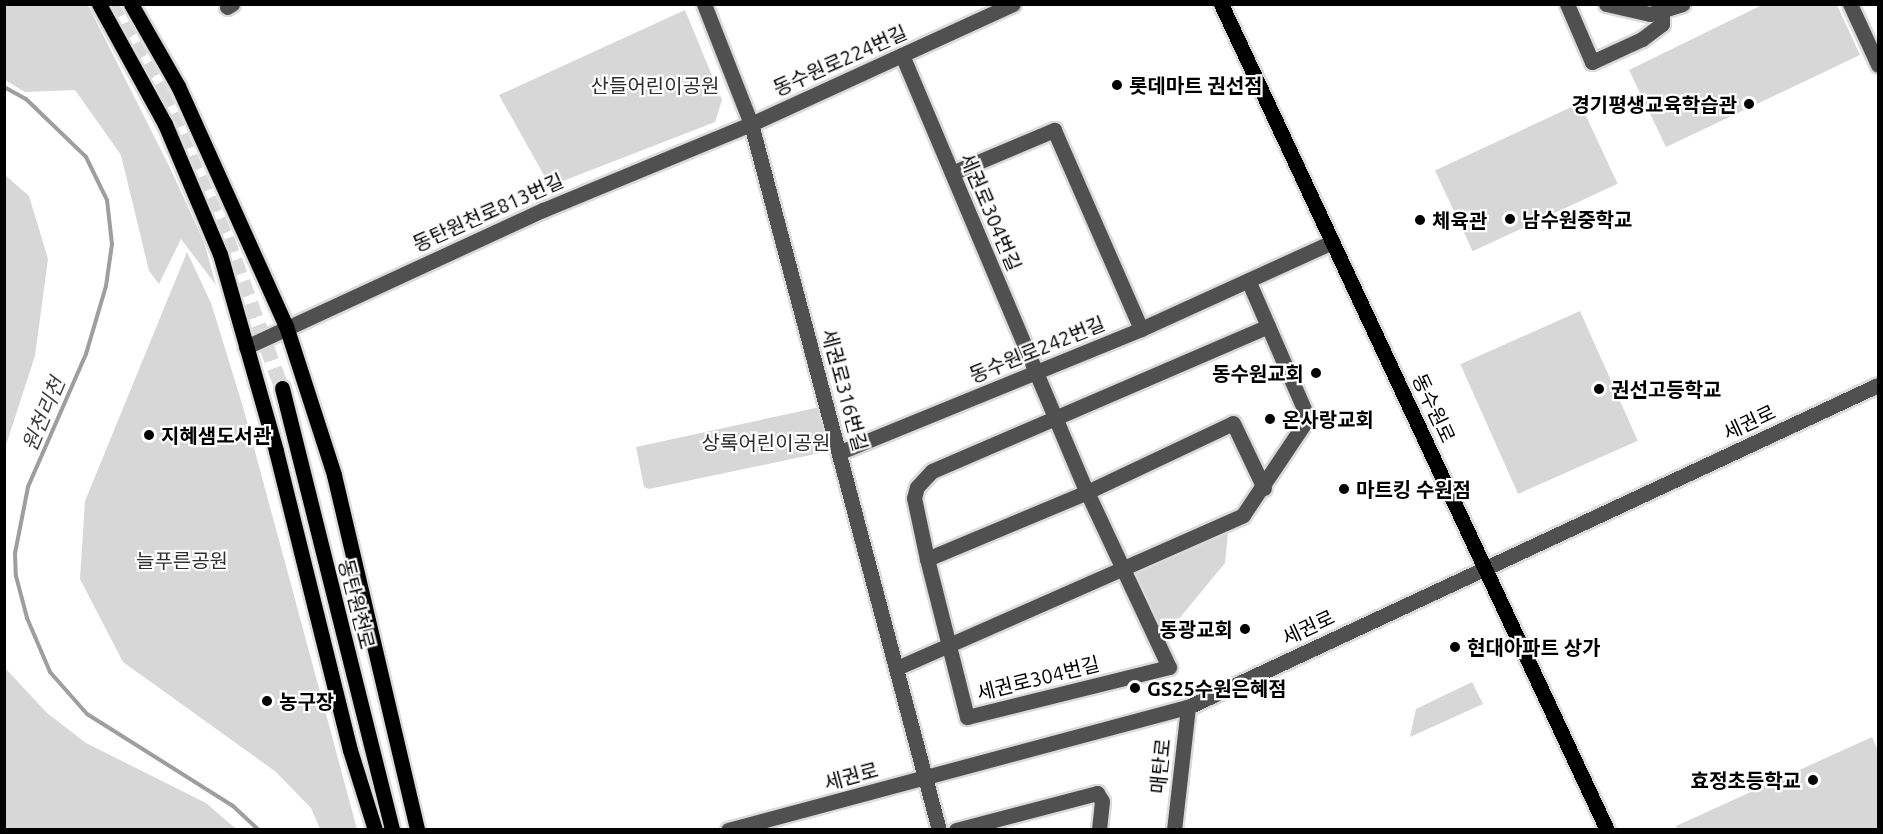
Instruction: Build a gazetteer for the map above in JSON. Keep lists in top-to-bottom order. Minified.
{"streets":{"main road":["동수원로","동탄원천로"],"street":["동수원로224번길","동탄원천로813번길","세권로304번길","동수원로242번길","세권로316번길","세권로","매탄로"]},"crossings":[["동수원로224번길","동탄원천로813번길"],["동수원로224번길","세권로304번길"],["동수원로224번길","세권로316번길"],["동탄원천로813번길","세권로316번길"],["세권로304번길","동수원로242번길"],["동수원로242번길","세권로316번길"],["동수원로242번길","동수원로"],["세권로316번길","세권로"],["동수원로","세권로"],["세권로","매탄로"]],"water":["원천리천"],"parks":["산들어린이공원","상록어린이공원","늘푸른공원"],"places":["롯데마트 권선점","경기평생교육학습관","남수원중학교","체육관","동수원교회","권선고등학교","온사랑교회","지혜샘도서관","마트킹 수원점","동광교회","현대아파트 상가","GS25수원은혜점","농구장","효정초등학교"]}
